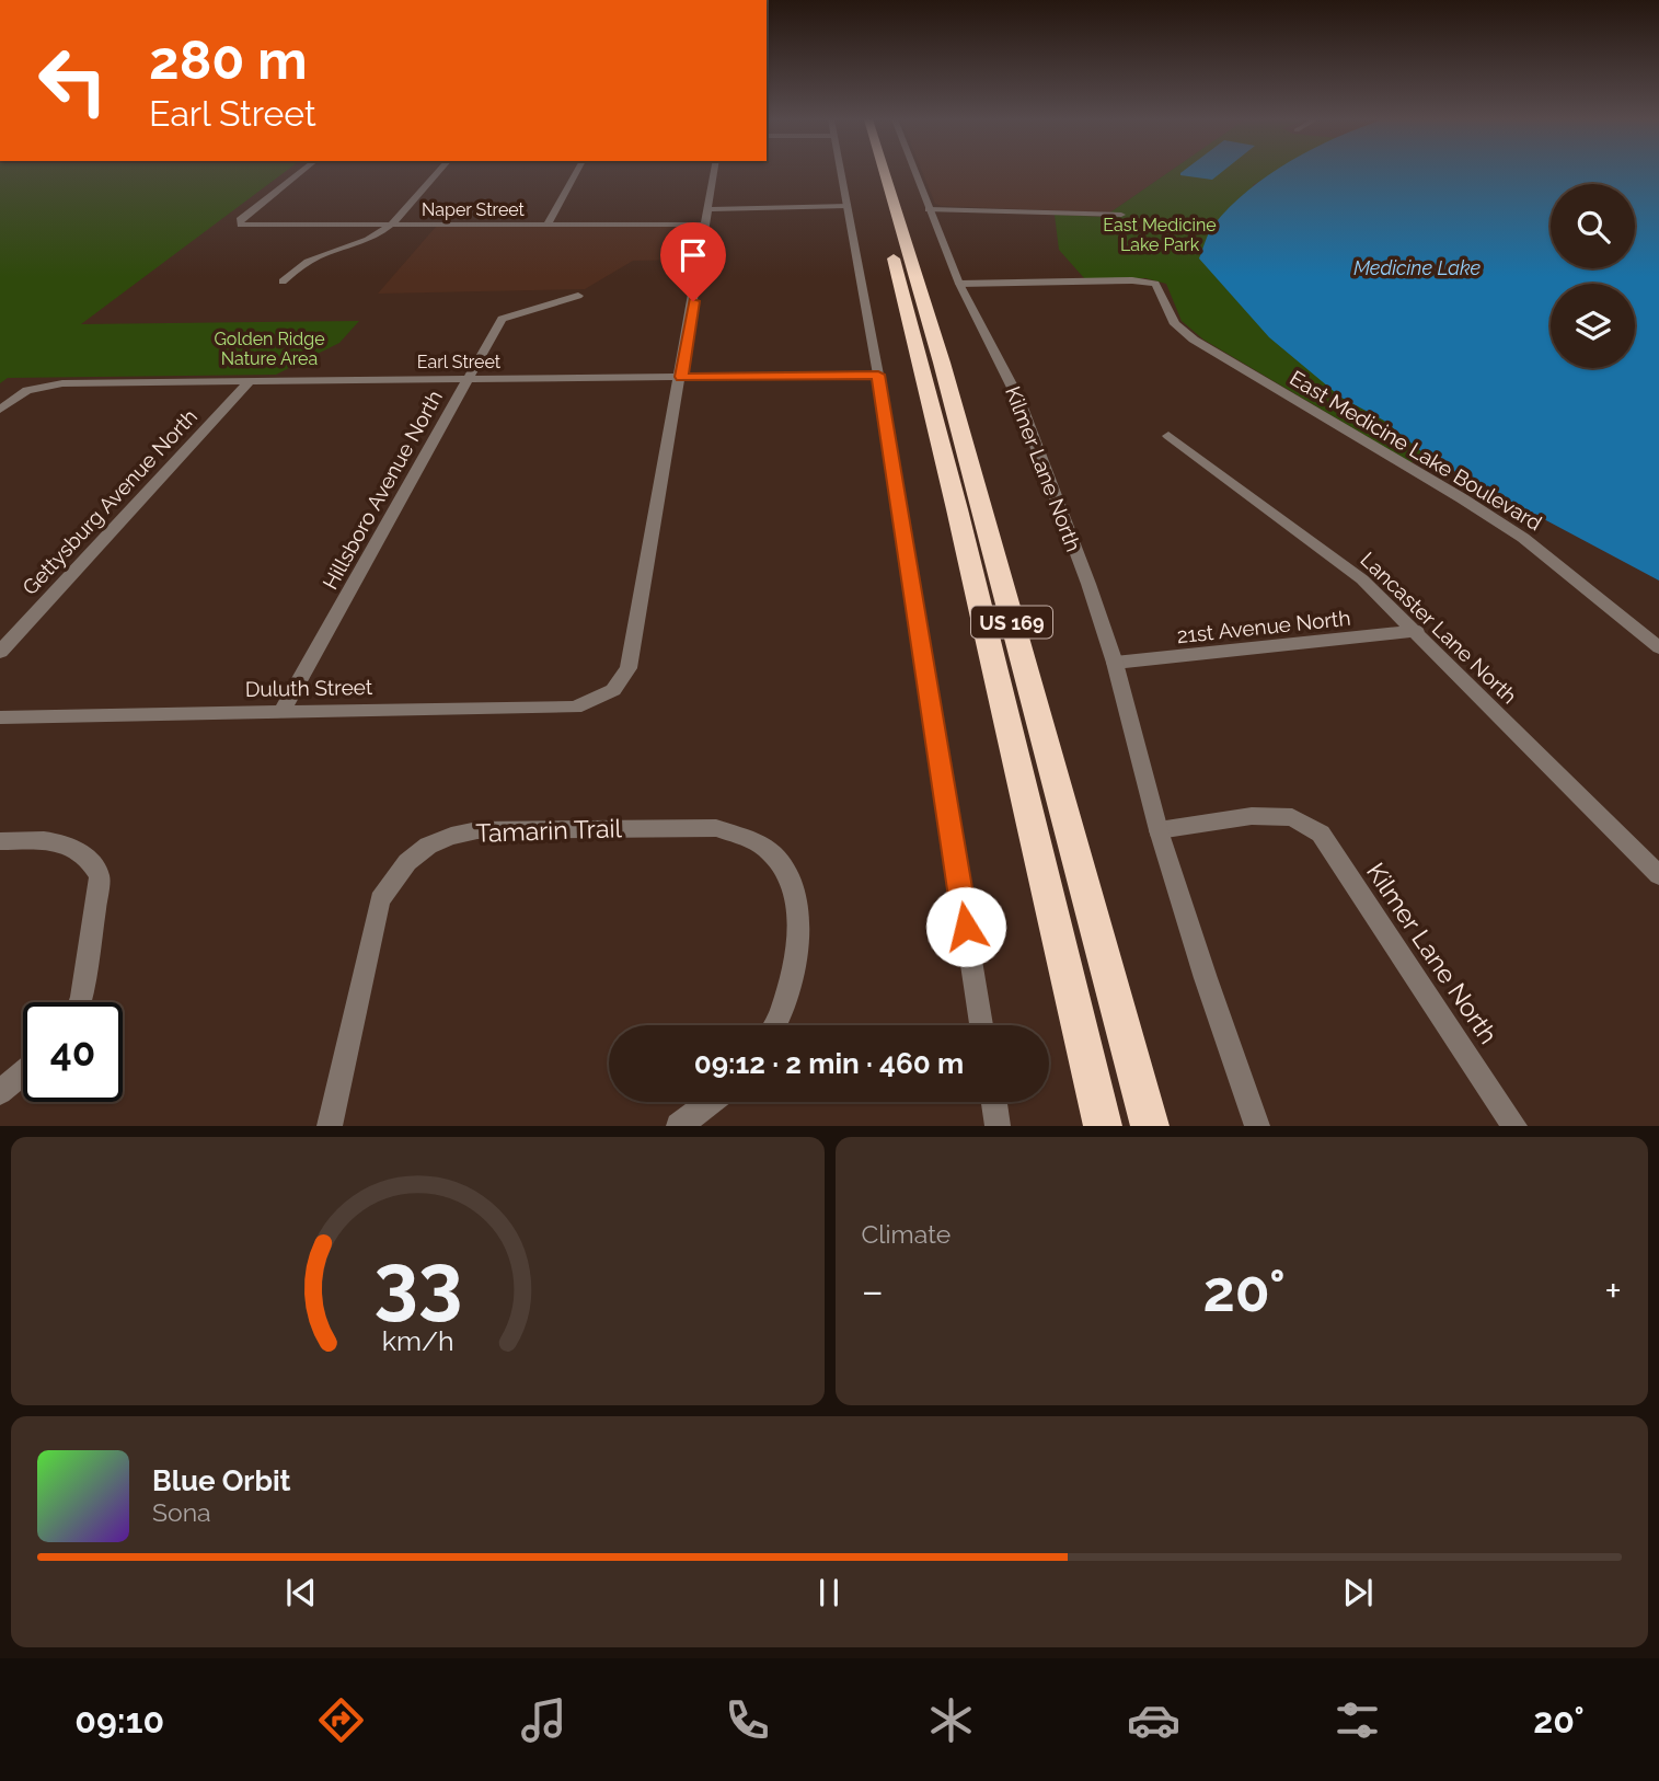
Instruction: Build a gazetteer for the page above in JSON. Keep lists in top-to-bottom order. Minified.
{"streets":{"highway":["US 169"],"street":["Naper Street","Earl Street","East Medicine Lake Boulevard","Kilmer Lane North","Hillsboro Avenue North","Gettysburg Avenue North","21st Avenue North","Lancaster Lane North","Duluth Street","Tamarin Trail"]},"crossings":[["Earl Street","Hillsboro Avenue North"],["Earl Street","Gettysburg Avenue North"],["Earl Street","Duluth Street"],["East Medicine Lake Boulevard","Kilmer Lane North"],["Kilmer Lane North","21st Avenue North"],["Hillsboro Avenue North","Duluth Street"],["21st Avenue North","Lancaster Lane North"]],"water":["Medicine Lake"],"parks":["East Medicine Lake Park","Golden Ridge Nature Area"],"page":{"turn":["280 m","Earl Street"],"limit":"40","trip":"09:12 · 2 min · 460 m","tile":"Climate","heat":["−","20°","+"],"song":["Blue Orbit","Sona"],"tabs":["09:10","20°"],"gauge":["33","km/h"]}}
